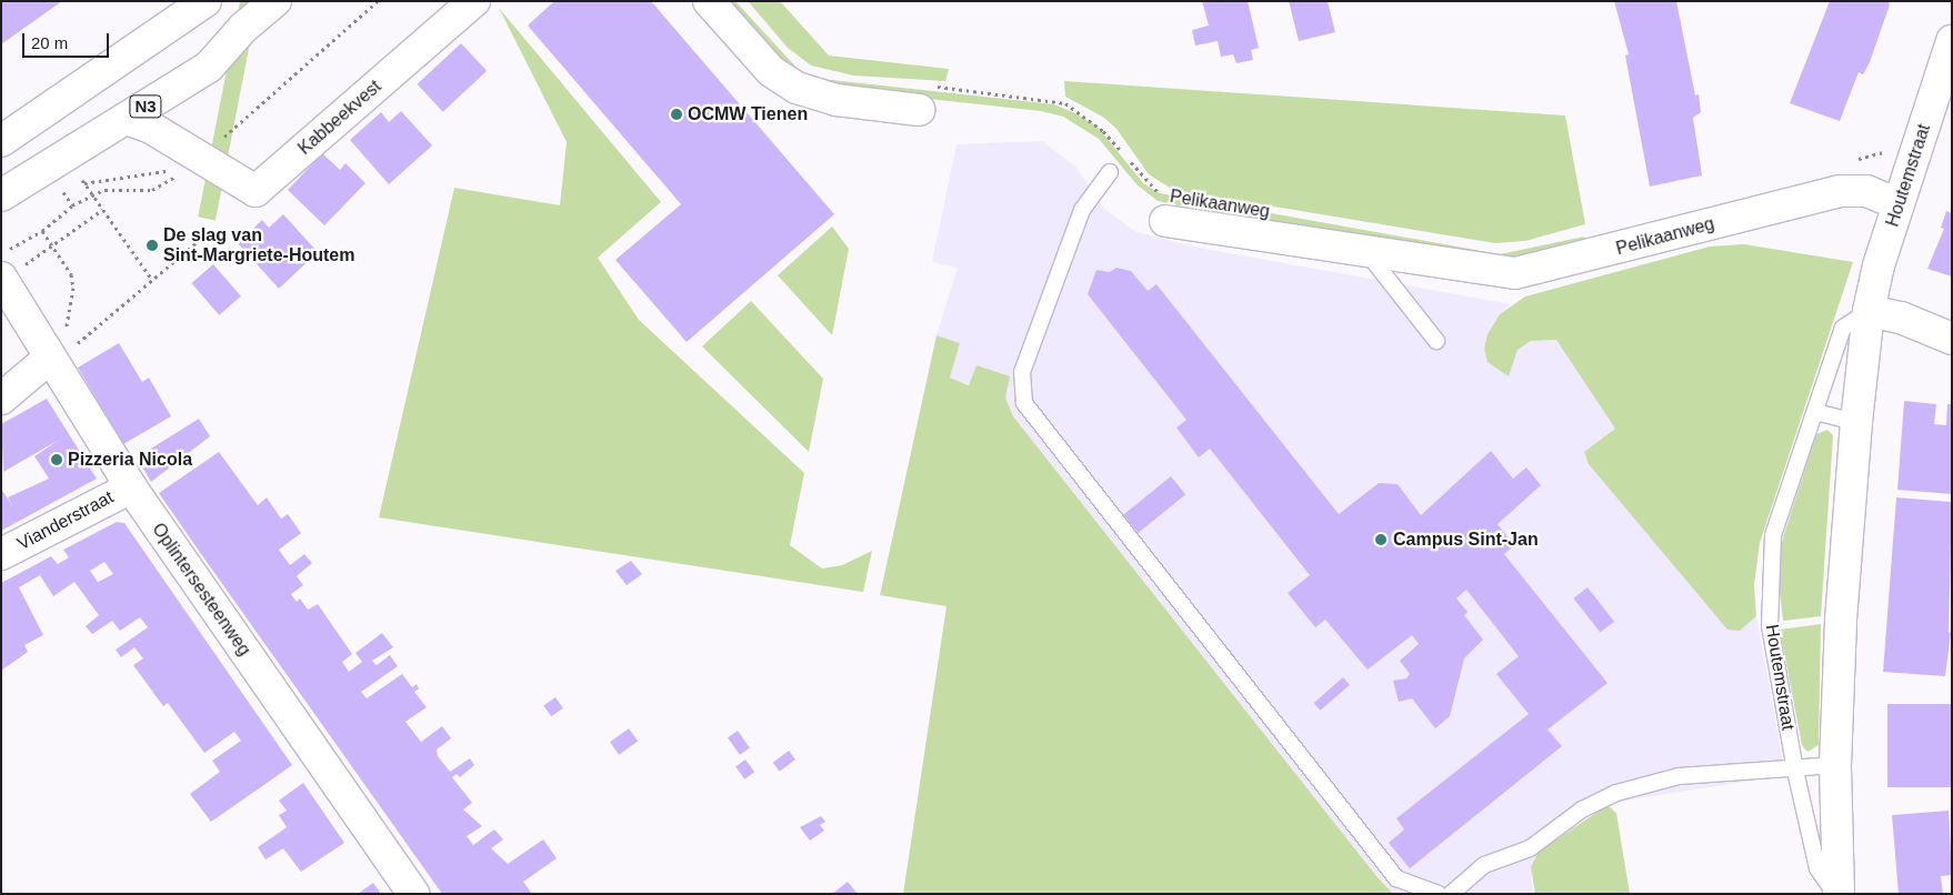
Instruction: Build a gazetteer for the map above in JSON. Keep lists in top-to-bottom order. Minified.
{"streets":{"street":["N3","Kabbeekvest","Houtemstraat","Pelikaanweg","Vianderstraat","Oplintersesteenweg"]},"crossings":[["N3","Kabbeekvest"],["Houtemstraat","Pelikaanweg"],["Vianderstraat","Oplintersesteenweg"]],"places":["OCMW Tienen","De slag van Sint-Margriete-Houtem","Pizzeria Nicola","Campus Sint-Jan"],"scale_bar":"20 m"}
